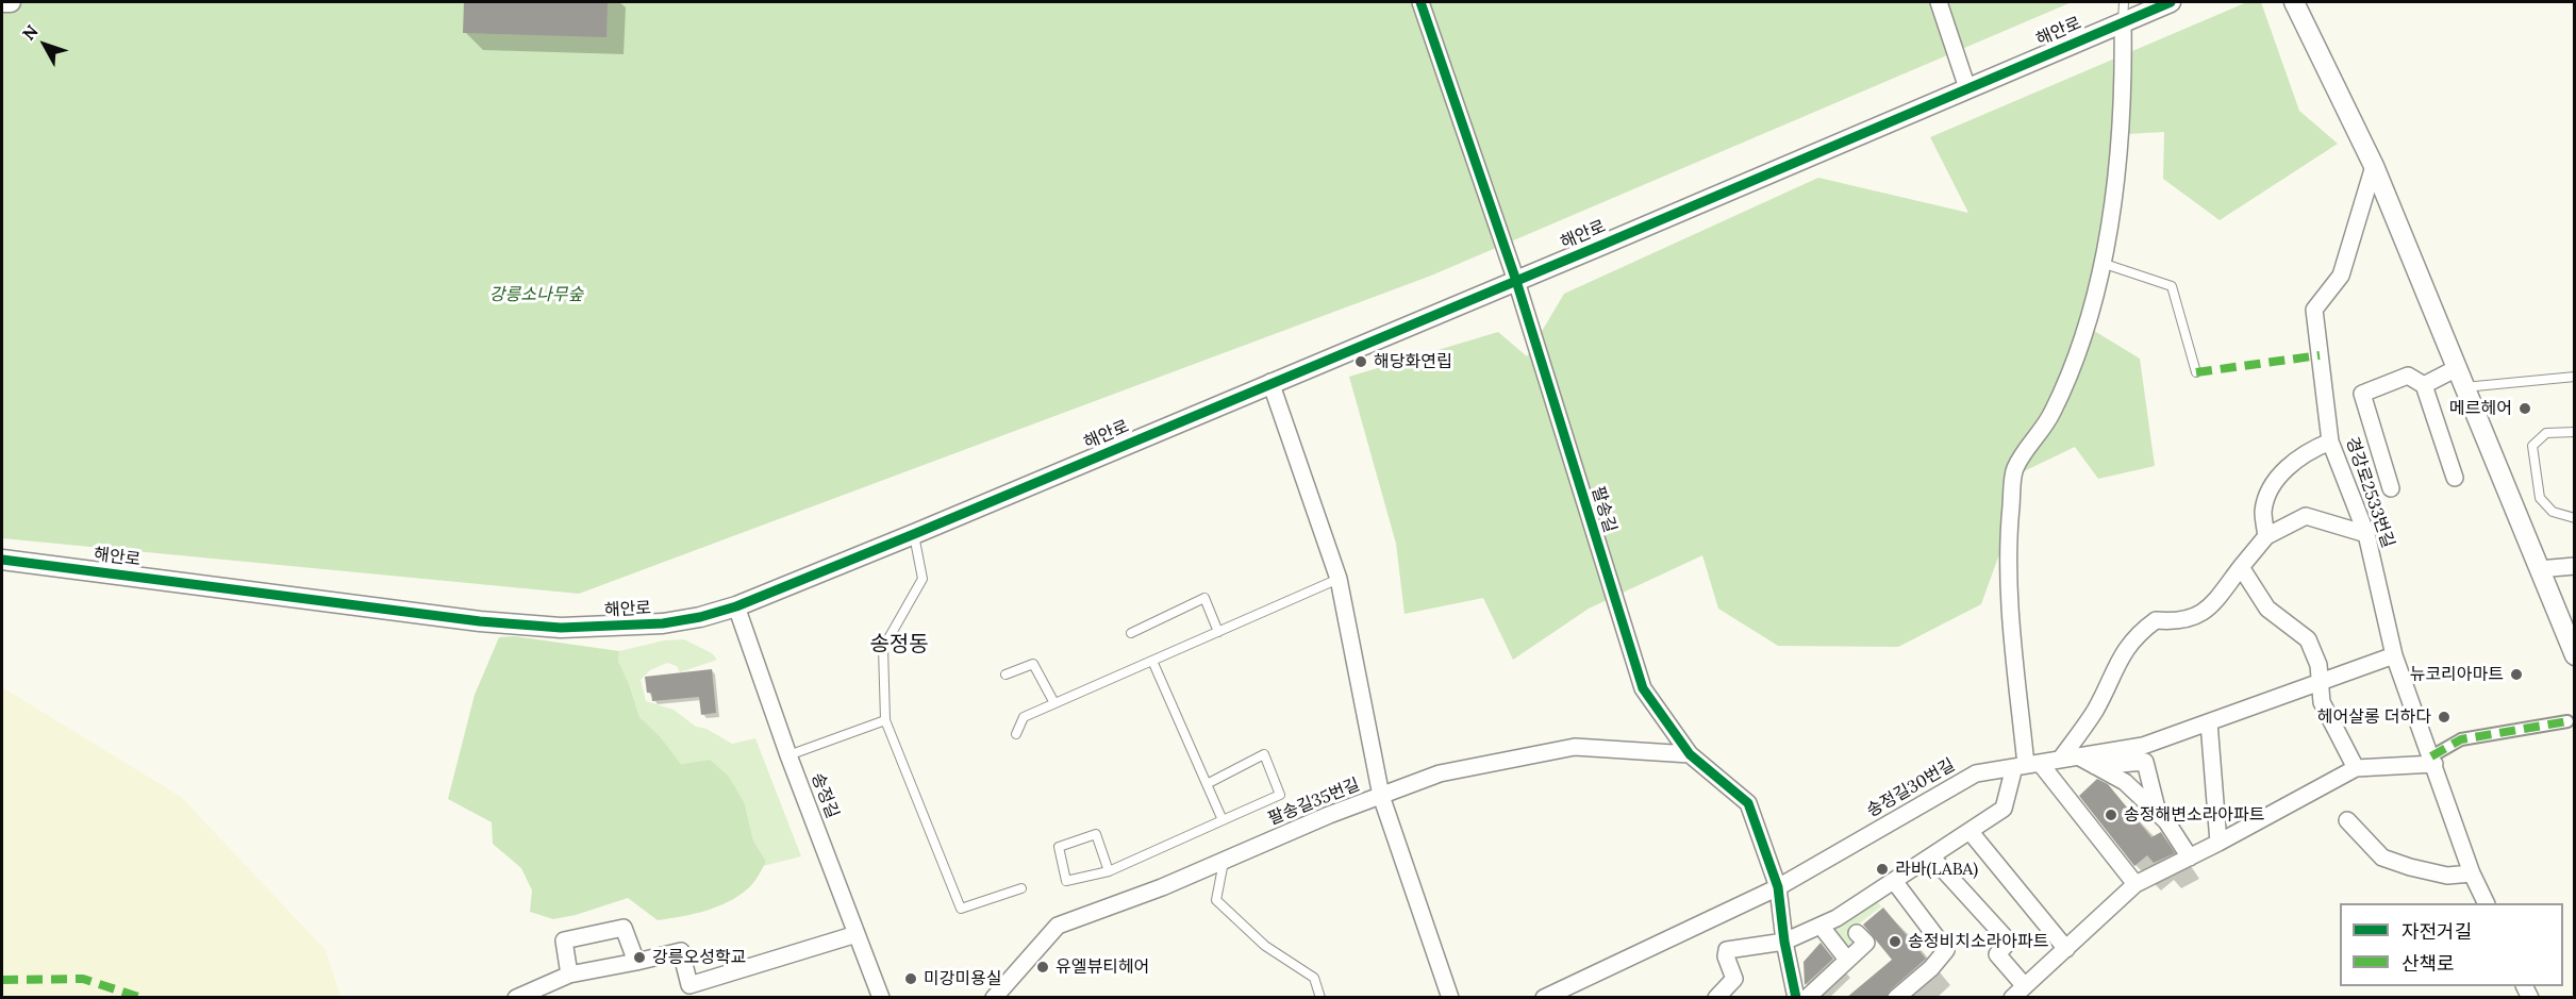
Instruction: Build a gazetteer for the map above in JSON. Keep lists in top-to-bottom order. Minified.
{"streets":{"street":["해안로","경강로2533번길","팔송길","송정길30번길","송정길","팔송길35번길"]},"crossings":[["해안로","팔송길"],["해안로","송정길"],["경강로2533번길","송정길30번길"],["팔송길","송정길30번길"],["팔송길","팔송길35번길"]],"districts":["송정동"],"parks":["강릉소나무숲"],"places":["해당화연립","메르헤어","뉴코리아마트","헤어살롱 더하다","송정해변소라아파트","라바(LABA)","송정비치소라아파트","강릉오성학교","유엘뷰티헤어","미강미용실"],"legend":["자전거길","산책로"],"north":"top left"}
